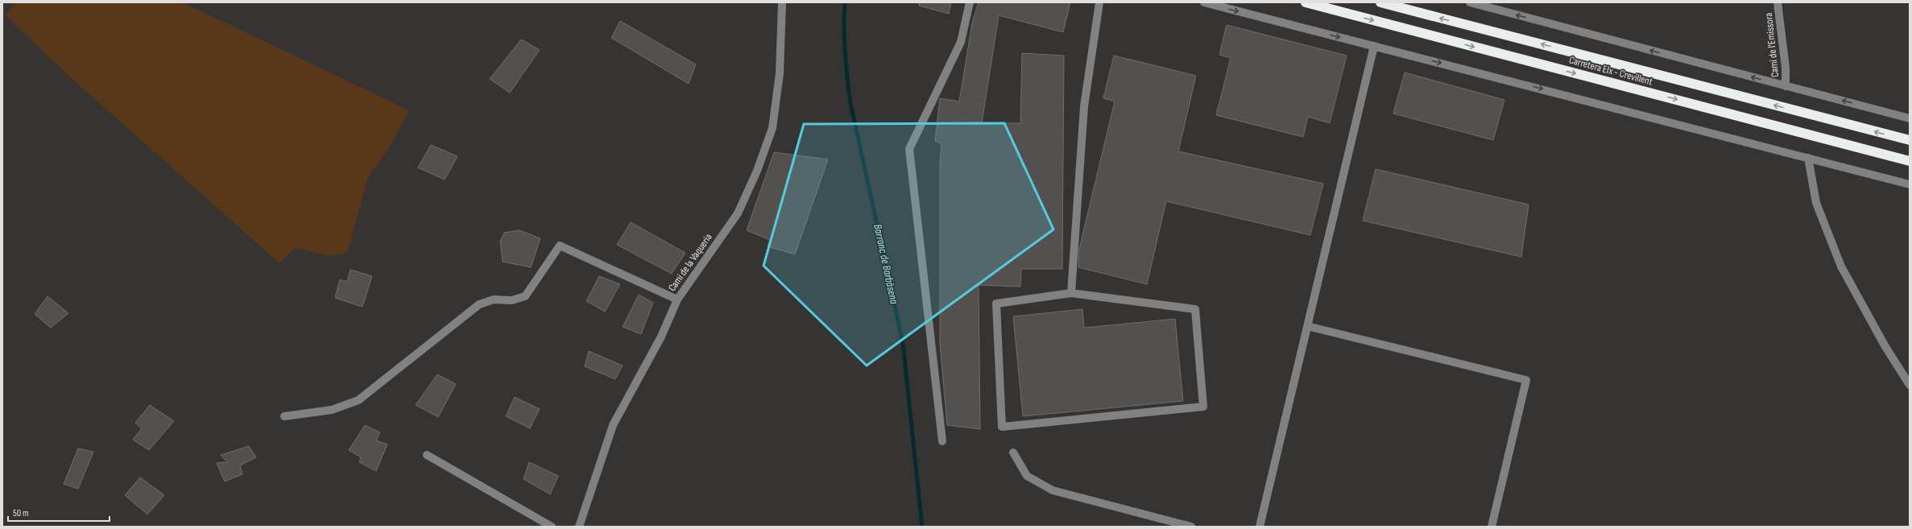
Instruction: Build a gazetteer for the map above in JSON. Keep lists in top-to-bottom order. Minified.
{"streets":{"highway":["Carretera Elx - Crevillent"],"street":["Camí de l'Emissora","Camí de la Vaqueria"]},"water":["Barranc de Barbàsena"],"scale_bar":"50 m"}
